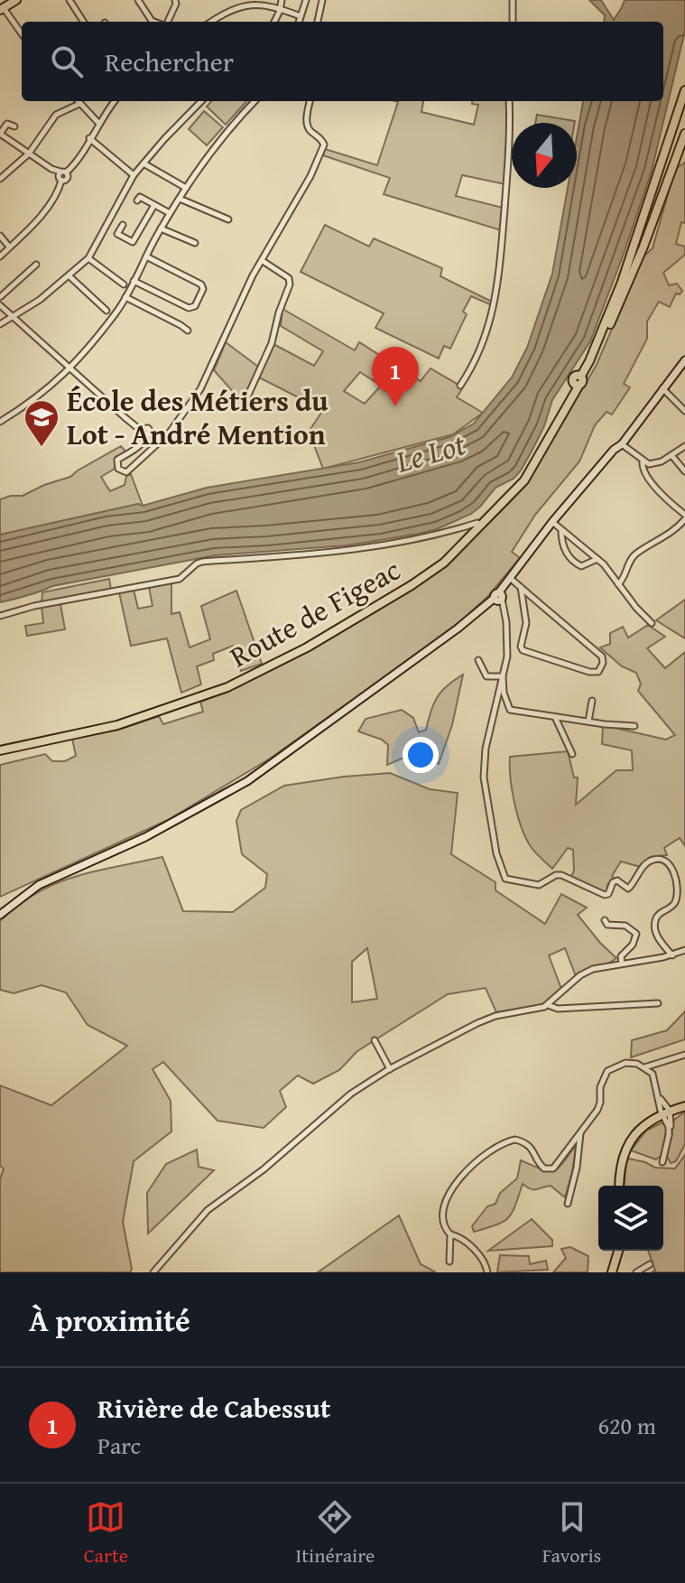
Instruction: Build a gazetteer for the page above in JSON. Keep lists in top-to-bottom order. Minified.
{"streets":{"main road":["Route de Figeac"]},"water":["Le Lot"],"places":{"school or university":["École des Métiers du Lot - André Mention"]},"north":"bottom","page":{"search":"Rechercher","pins":"1","heading":"À proximité","list":[{"mark":"1","name":"Rivière de Cabessut","note":"Parc","value":"620 m"}],"nav":["Carte","Itinéraire","Favoris"]}}
